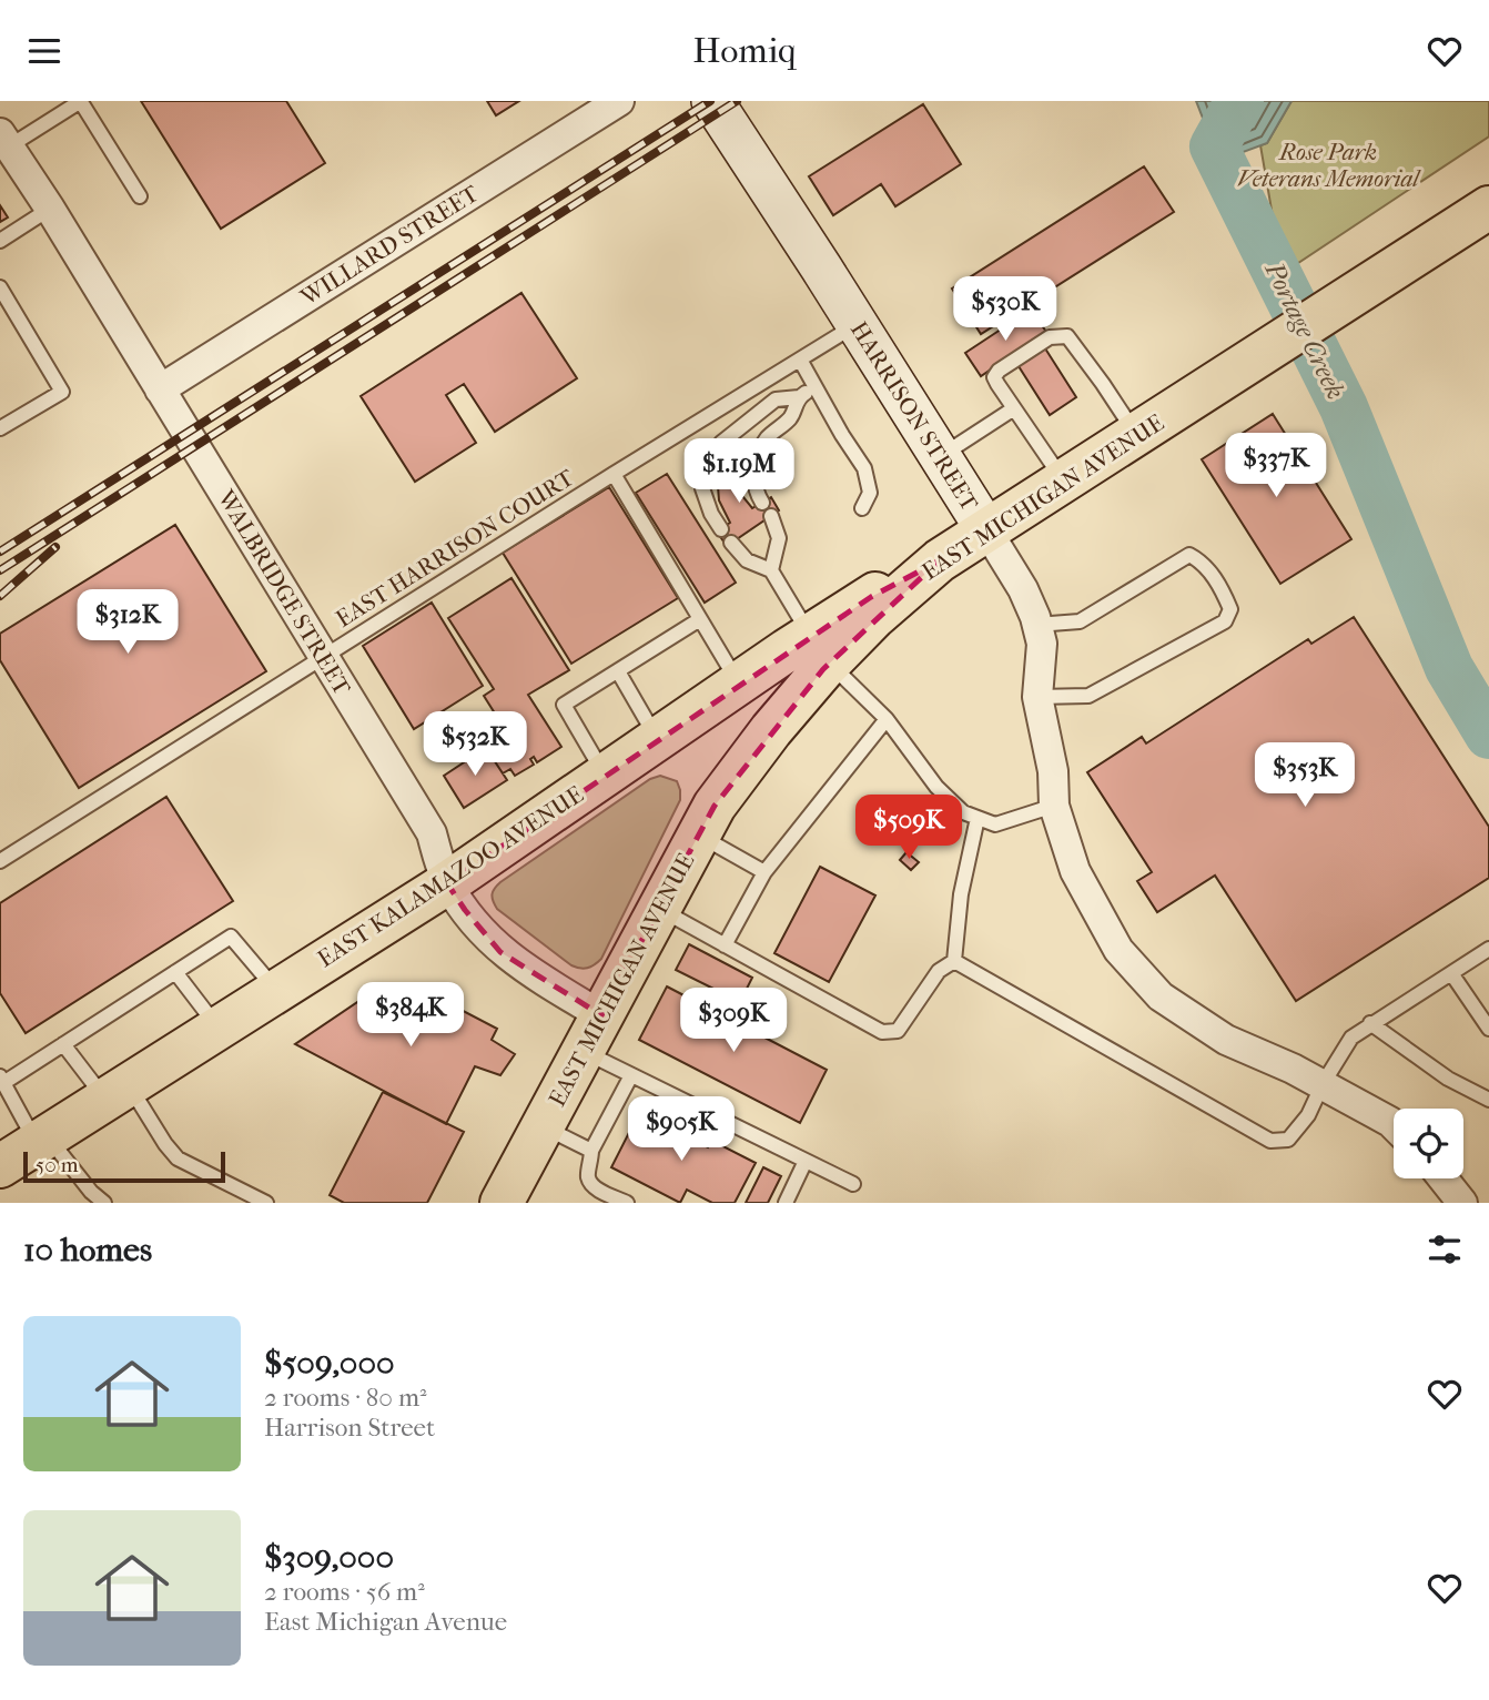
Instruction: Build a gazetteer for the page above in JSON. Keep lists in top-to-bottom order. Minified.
{"streets":{"main road":["EAST MICHIGAN AVENUE","EAST KALAMAZOO AVENUE"],"street":["WILLARD STREET","HARRISON STREET","WALBRIDGE STREET"],"lane":["EAST HARRISON COURT"]},"crossings":[["WILLARD STREET","WALBRIDGE STREET"],["HARRISON STREET","EAST MICHIGAN AVENUE"],["HARRISON STREET","EAST HARRISON COURT"],["EAST MICHIGAN AVENUE","WALBRIDGE STREET"],["EAST MICHIGAN AVENUE","EAST KALAMAZOO AVENUE"],["EAST HARRISON COURT","WALBRIDGE STREET"],["WALBRIDGE STREET","EAST KALAMAZOO AVENUE"]],"water":["Portage Creek"],"parks":["Rose Park Veterans Memorial"],"scale_bar":"50 m","page":{"header":"Homiq","price":["$530K","$337K","$1.19M","$312K","$532K","$353K","$509K","$384K","$309K","$905K"],"scale":"50 m","heading":"10 homes","list":[{"name":"$509,000","note":"2 rooms · 80 m² · Harrison Street"},{"name":"$309,000","note":"2 rooms · 56 m² · East Michigan Avenue"}]}}
